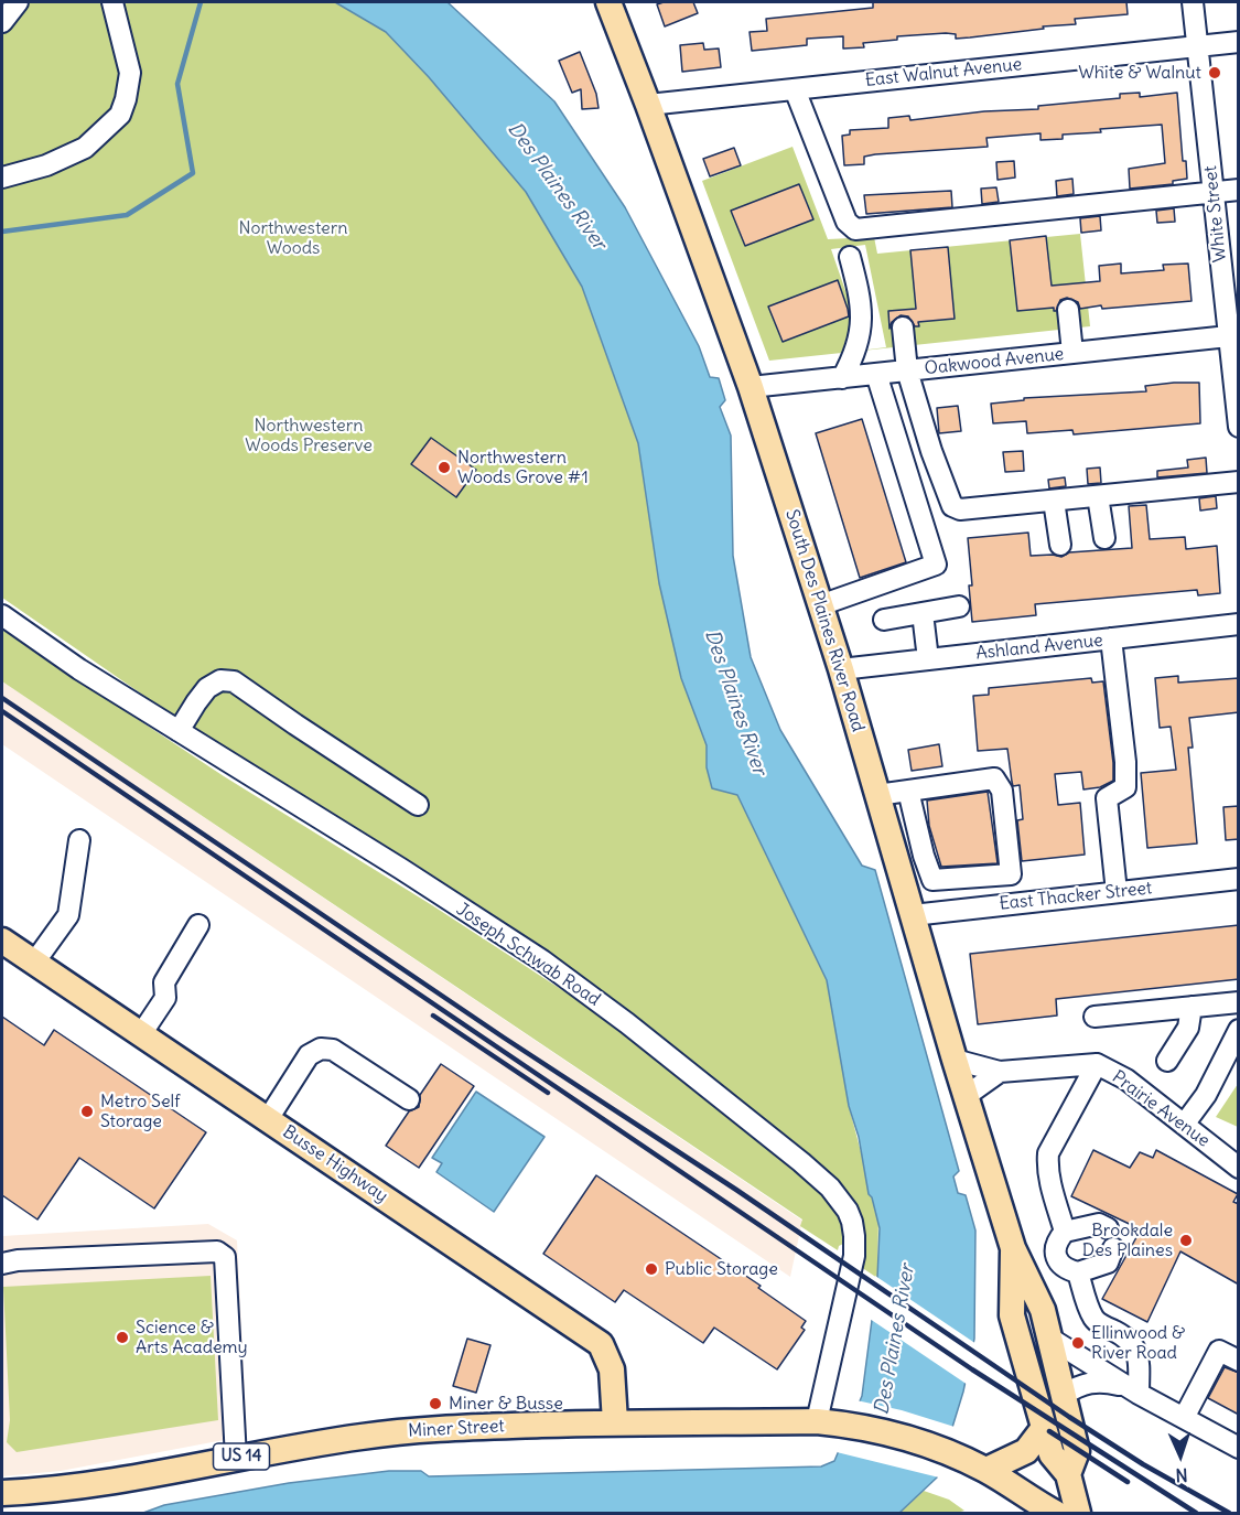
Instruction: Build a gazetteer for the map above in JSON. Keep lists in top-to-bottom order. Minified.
{"streets":{"main road":["South Des Plaines River Road","Busse Highway","Miner Street","US 14"],"street":["East Walnut Avenue","White Street","Oakwood Avenue","Ashland Avenue","East Thacker Street","Joseph Schwab Road","Prairie Avenue"]},"crossings":[["East Walnut Avenue","White Street"],["East Walnut Avenue","South Des Plaines River Road"],["White Street","Oakwood Avenue"],["Oakwood Avenue","South Des Plaines River Road"],["South Des Plaines River Road","Ashland Avenue"],["South Des Plaines River Road","East Thacker Street"],["South Des Plaines River Road","Prairie Avenue"],["Joseph Schwab Road","Miner Street"],["Busse Highway","Miner Street"]],"water":["Des Plaines River"],"parks":["Northwestern Woods","Northwestern Woods Preserve"],"places":["White & Walnut","Northwestern Woods Grove #1","Metro Self Storage","Brookdale Des Plaines","Public Storage","Science & Arts Academy","Ellinwood & River Road","Miner & Busse"],"north":"bottom"}
